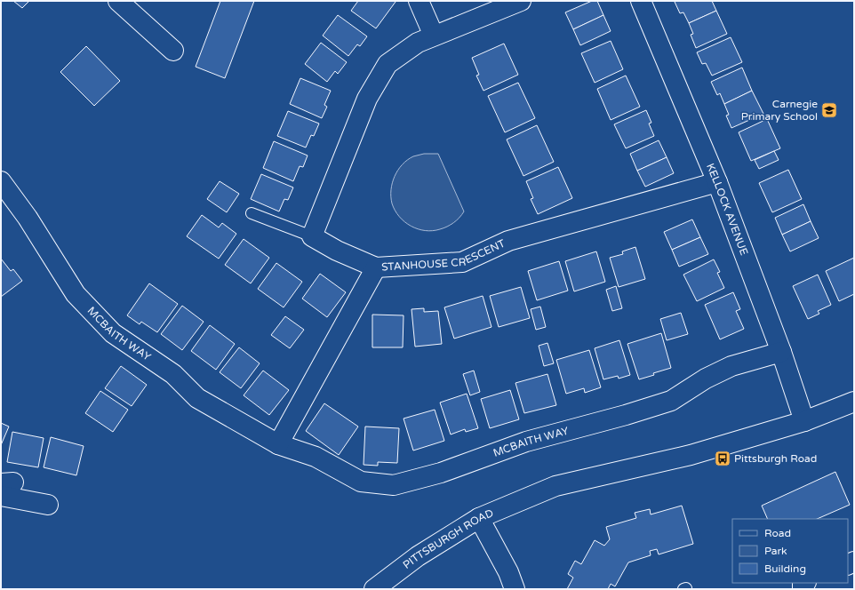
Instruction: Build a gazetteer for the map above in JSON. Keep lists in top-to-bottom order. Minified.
{"streets":{"street":["KELLOCK AVENUE","STANHOUSE CRESCENT","MCBAITH WAY","PITTSBURGH ROAD"]},"crossings":[["KELLOCK AVENUE","STANHOUSE CRESCENT"],["KELLOCK AVENUE","MCBAITH WAY"],["KELLOCK AVENUE","PITTSBURGH ROAD"]],"places":{"school or university":["Carnegie Primary School"],"bus stop":["Pittsburgh Road"]},"legend":["Road","Park","Building"]}
